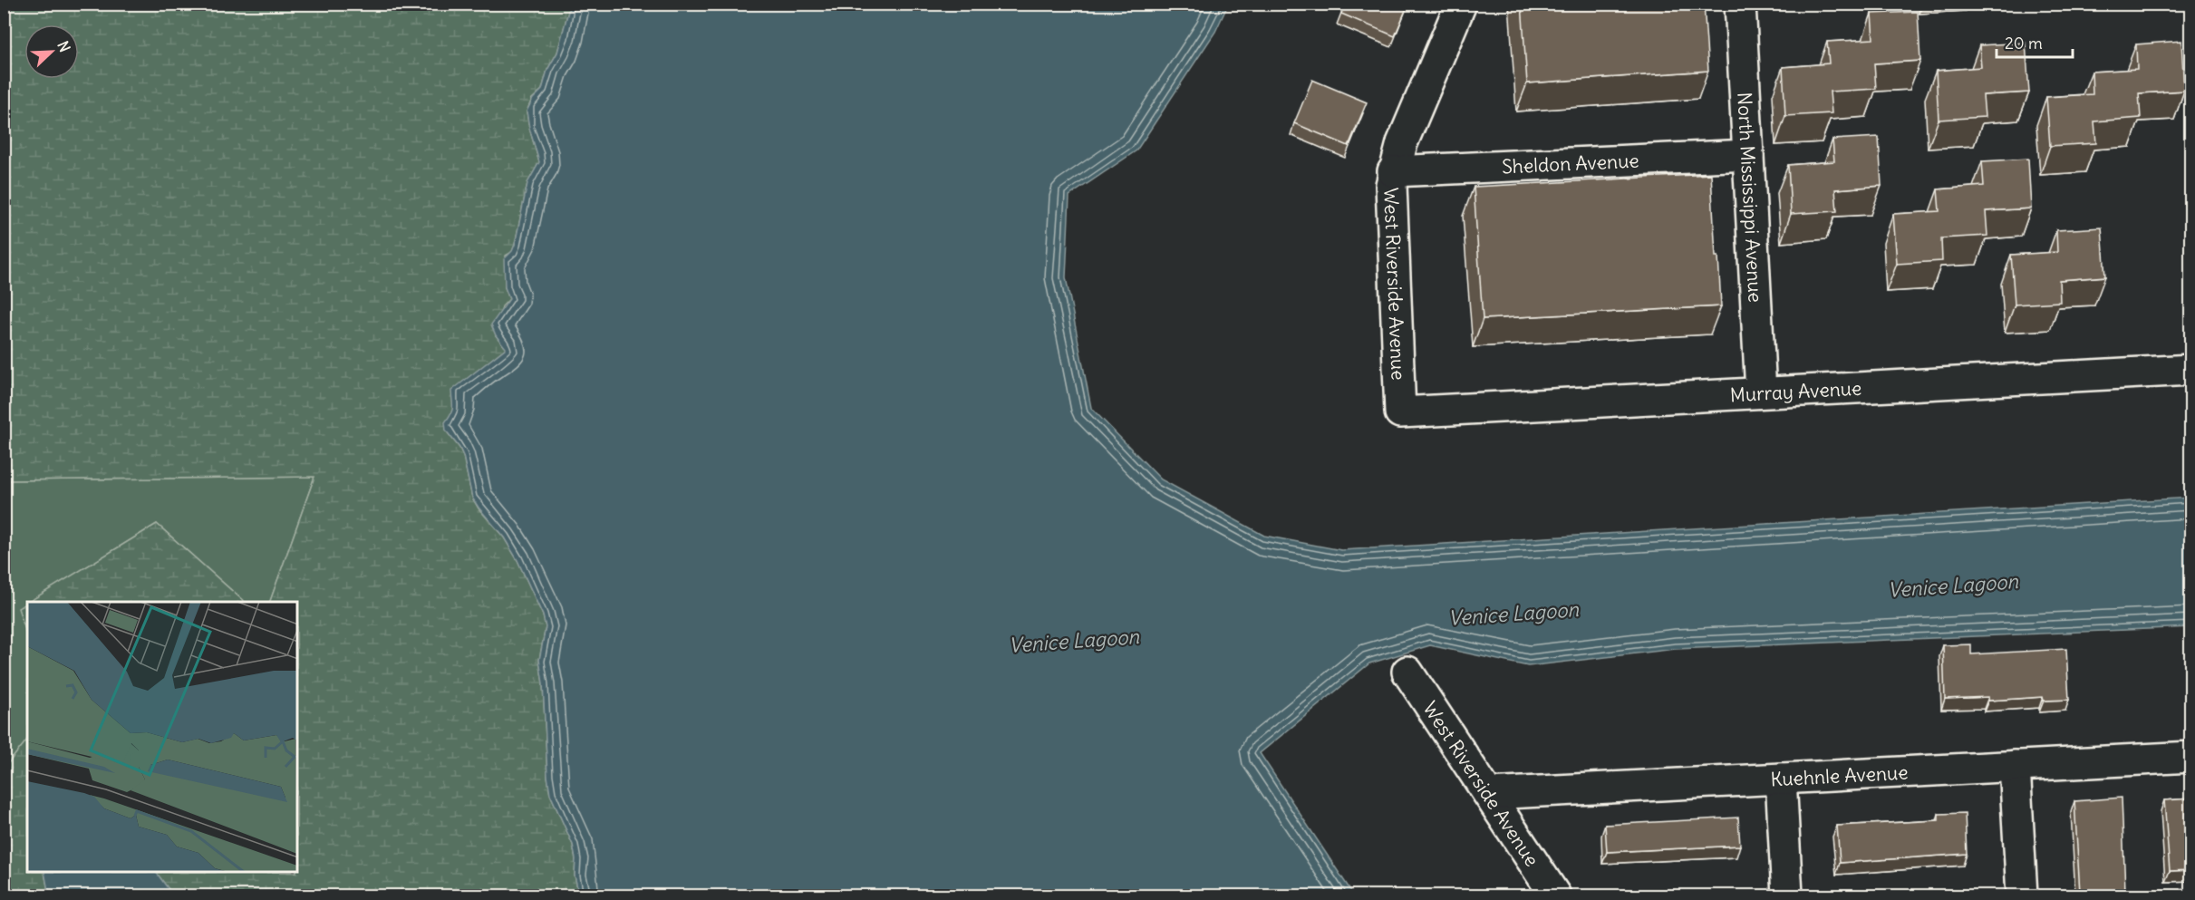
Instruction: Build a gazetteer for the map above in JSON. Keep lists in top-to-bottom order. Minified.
{"streets":{"street":["Sheldon Avenue","North Mississippi Avenue","West Riverside Avenue","Murray Avenue","Kuehnle Avenue"]},"crossings":[["Sheldon Avenue","North Mississippi Avenue"],["Sheldon Avenue","West Riverside Avenue"],["North Mississippi Avenue","Murray Avenue"],["West Riverside Avenue","Murray Avenue"],["West Riverside Avenue","Kuehnle Avenue"]],"water":["Venice Lagoon"],"scale_bar":"20 m","north":"top right"}
